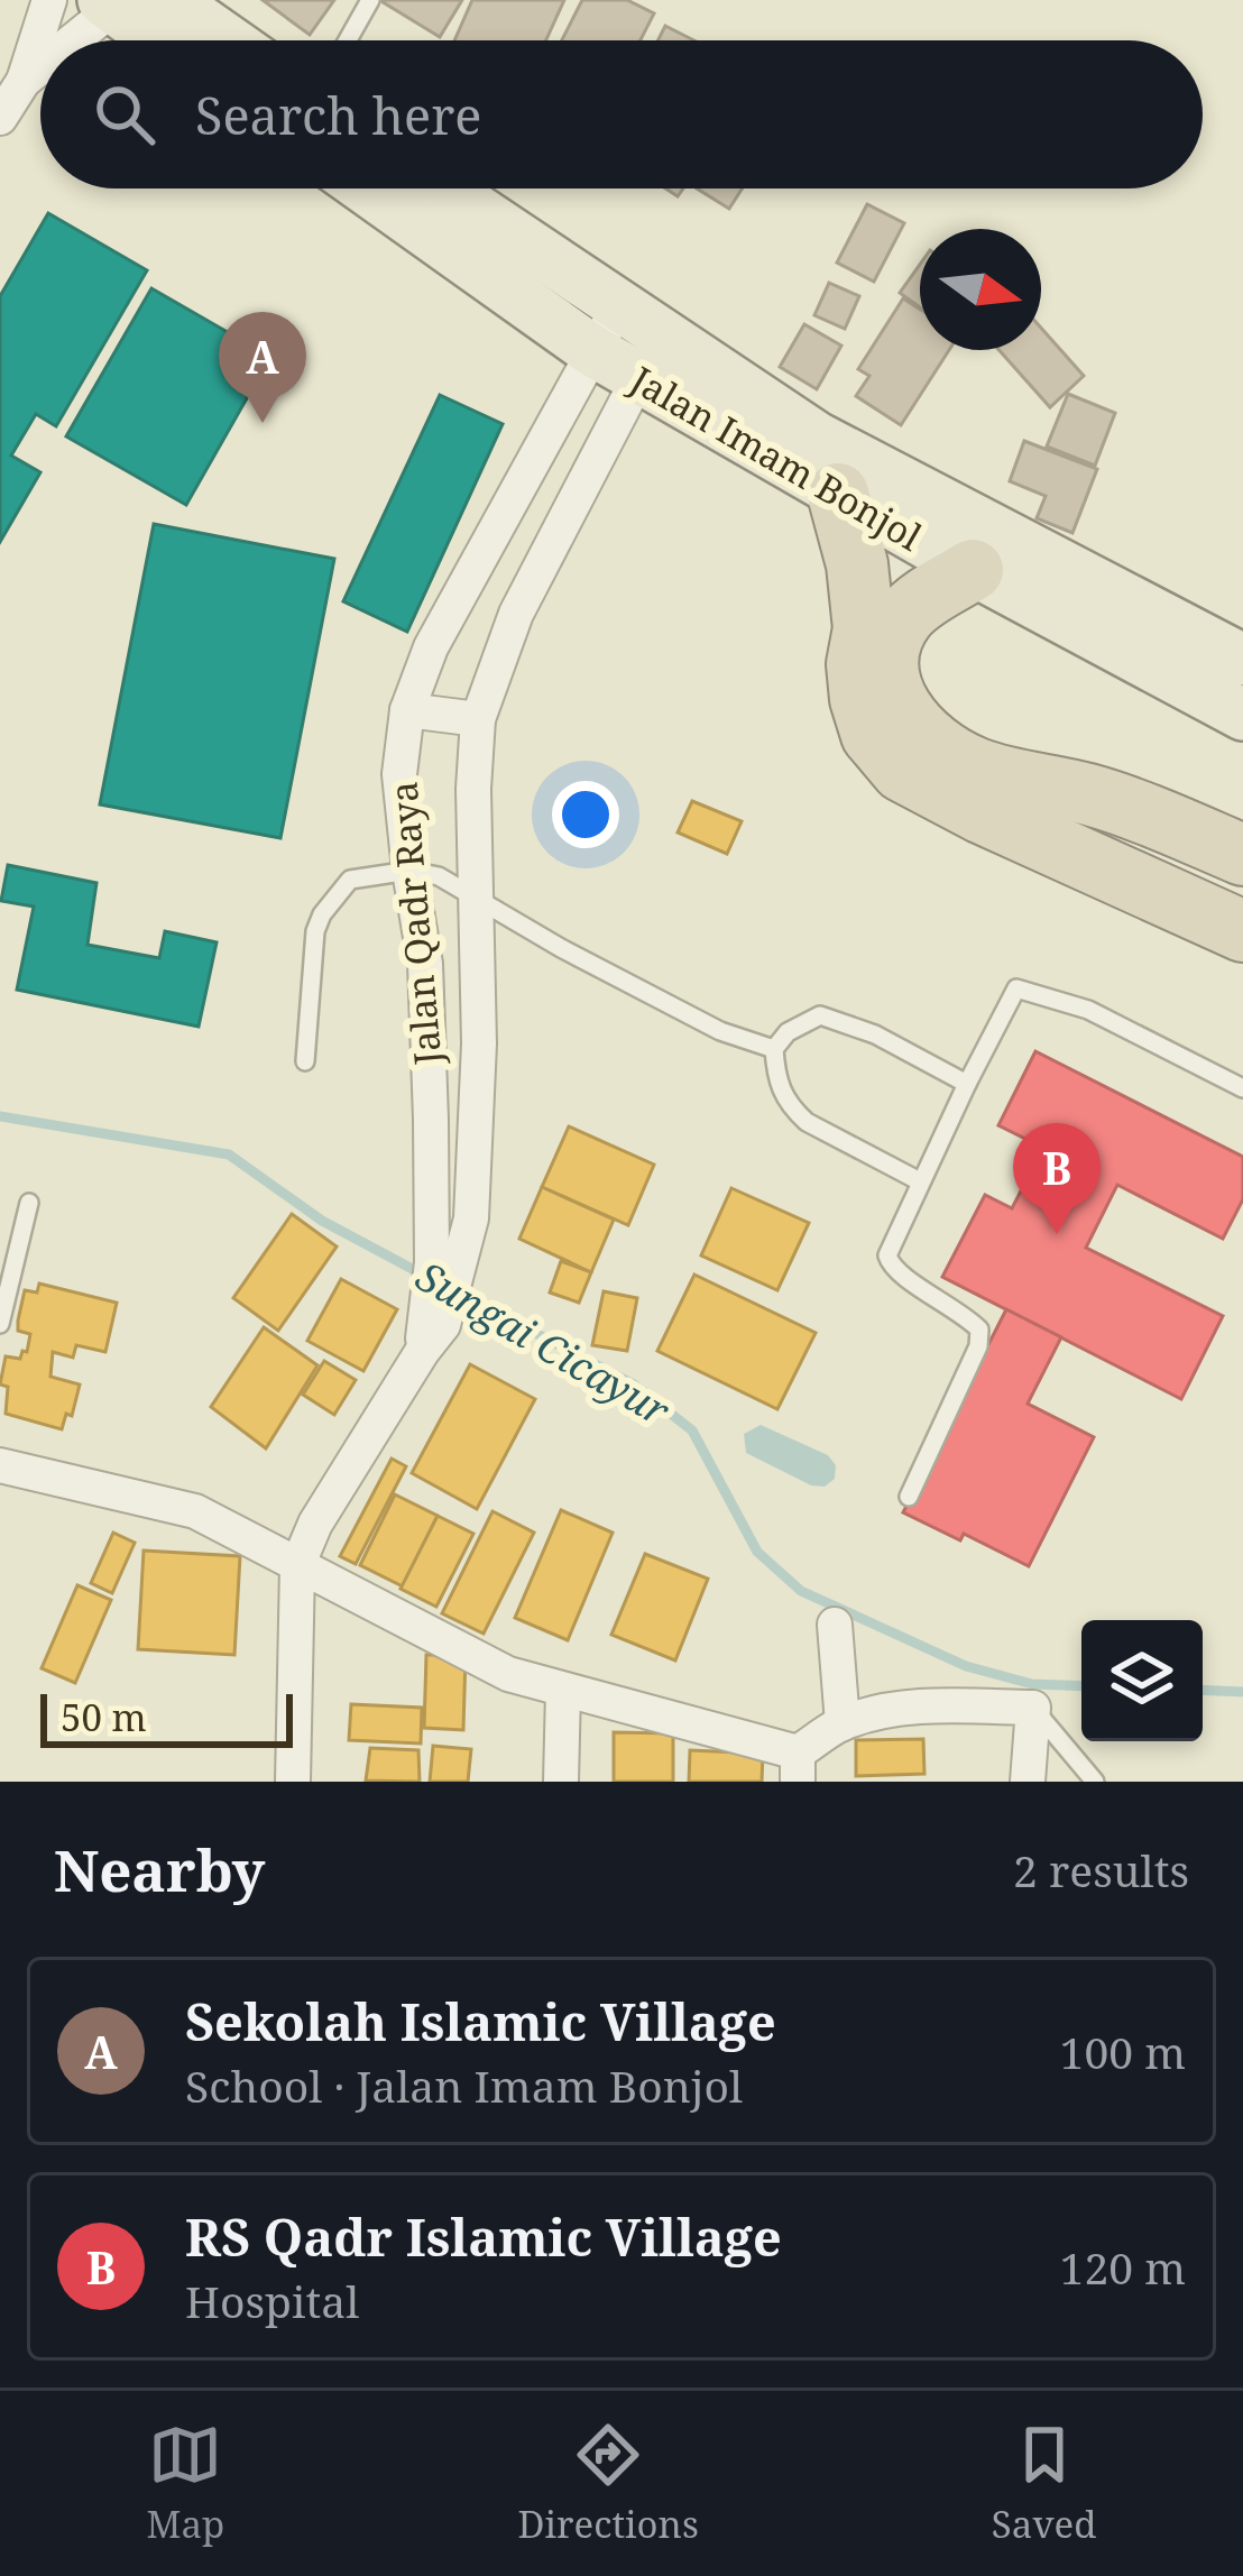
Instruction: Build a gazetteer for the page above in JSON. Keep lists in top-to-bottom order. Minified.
{"streets":{"main road":["Jalan Imam Bonjol"],"street":["Jalan Qadr Raya"]},"crossings":[["Jalan Imam Bonjol","Jalan Qadr Raya"]],"water":["Sungai Cicayur"],"scale_bar":"50 m","north":"right","page":{"search":"Search here","pins":["A","B"],"scale":"50 m","heading":["Nearby","2 results"],"list":[{"mark":"A","name":"Sekolah Islamic Village","note":"School · Jalan Imam Bonjol","value":"100 m"},{"mark":"B","name":"RS Qadr Islamic Village","note":"Hospital","value":"120 m"}],"nav":["Map","Directions","Saved"]}}
